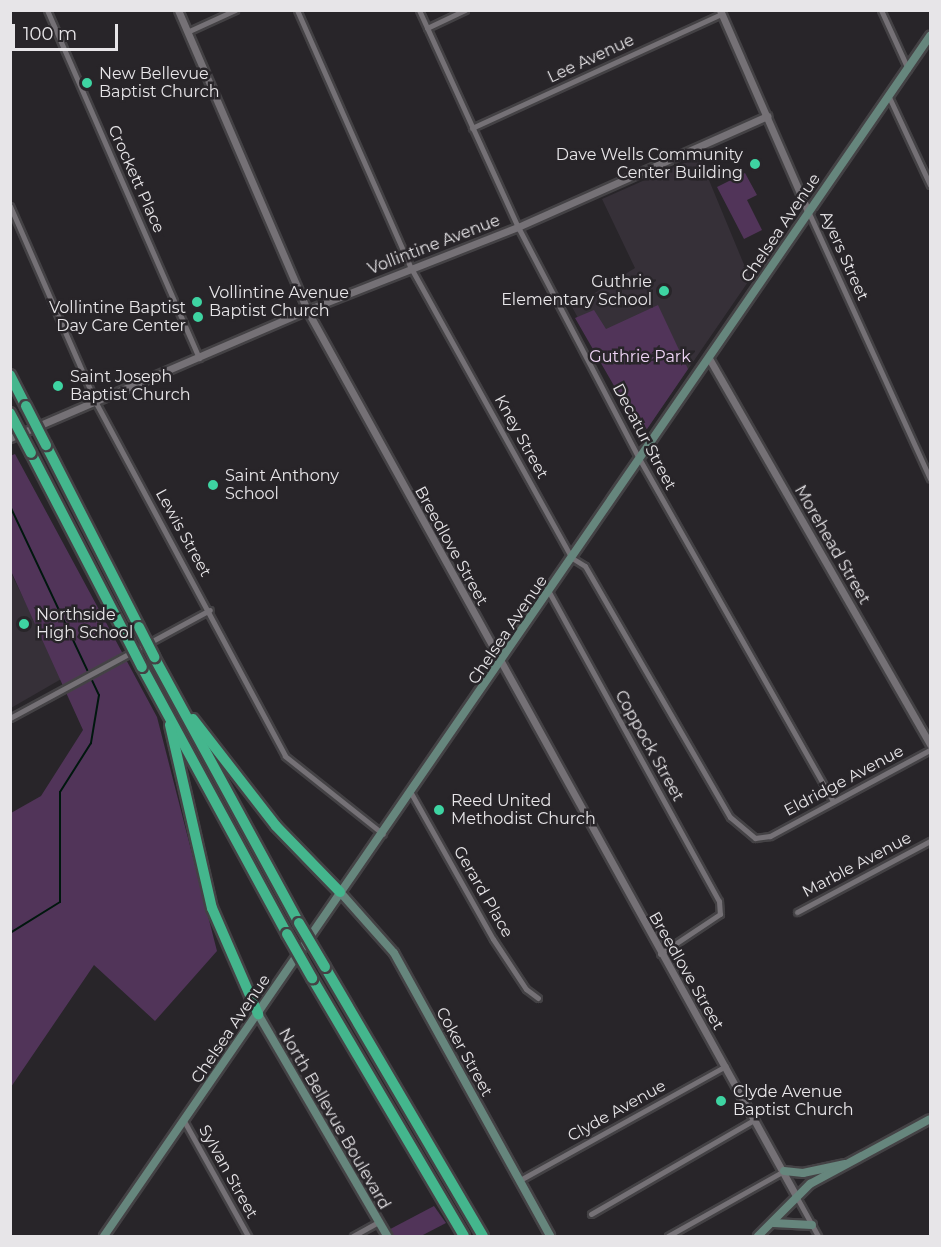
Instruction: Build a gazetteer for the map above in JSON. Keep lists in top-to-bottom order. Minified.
{"streets":{"main road":["Chelsea Avenue","Coker Street","North Bellevue Boulevard"],"street":["Lee Avenue","Crockett Place","Vollintine Avenue","Ayers Street","Kney Street","Decatur Street","Lewis Street","Morehead Street","Breedlove Street","Coppock Street","Eldridge Avenue","Marble Avenue","Gerard Place","Clyde Avenue","Sylvan Street"]},"crossings":[["Lee Avenue","Ayers Street"],["Lee Avenue","Decatur Street"],["Crockett Place","Vollintine Avenue"],["Chelsea Avenue","Ayers Street"],["Chelsea Avenue","Kney Street"],["Chelsea Avenue","Decatur Street"],["Chelsea Avenue","Lewis Street"],["Chelsea Avenue","Morehead Street"],["Chelsea Avenue","Breedlove Street"],["Chelsea Avenue","Coppock Street"],["Chelsea Avenue","Gerard Place"],["Chelsea Avenue","Coker Street"],["Chelsea Avenue","North Bellevue Boulevard"],["Chelsea Avenue","Sylvan Street"],["Vollintine Avenue","Ayers Street"],["Vollintine Avenue","Kney Street"],["Vollintine Avenue","Decatur Street"],["Vollintine Avenue","Lewis Street"],["Vollintine Avenue","Breedlove Street"],["Kney Street","Eldridge Avenue"],["Decatur Street","Eldridge Avenue"],["Breedlove Street","Coppock Street"],["Breedlove Street","Clyde Avenue"],["Coker Street","Clyde Avenue"]],"parks":["Guthrie Park"],"places":["New Bellevue Baptist Church","Dave Wells Community Center Building","Guthrie Elementary School","Vollintine Avenue Baptist Church","Vollintine Baptist Day Care Center","Saint Joseph Baptist Church","Saint Anthony School","Northside High School","Reed United Methodist Church","Clyde Avenue Baptist Church"],"scale_bar":"100 m"}
